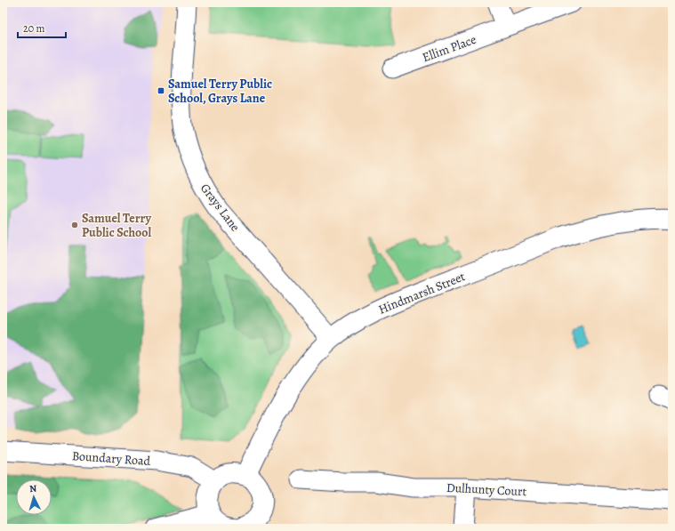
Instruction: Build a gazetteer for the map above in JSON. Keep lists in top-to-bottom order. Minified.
{"streets":{"street":["Ellim Place","Grays Lane","Hindmarsh Street","Boundary Road","Dulhunty Court"]},"crossings":[["Grays Lane","Hindmarsh Street"]],"places":{"transit":["Samuel Terry Public School, Grays Lane"],"other":["Samuel Terry Public School"]},"scale_bar":"20 m","north":"top"}
